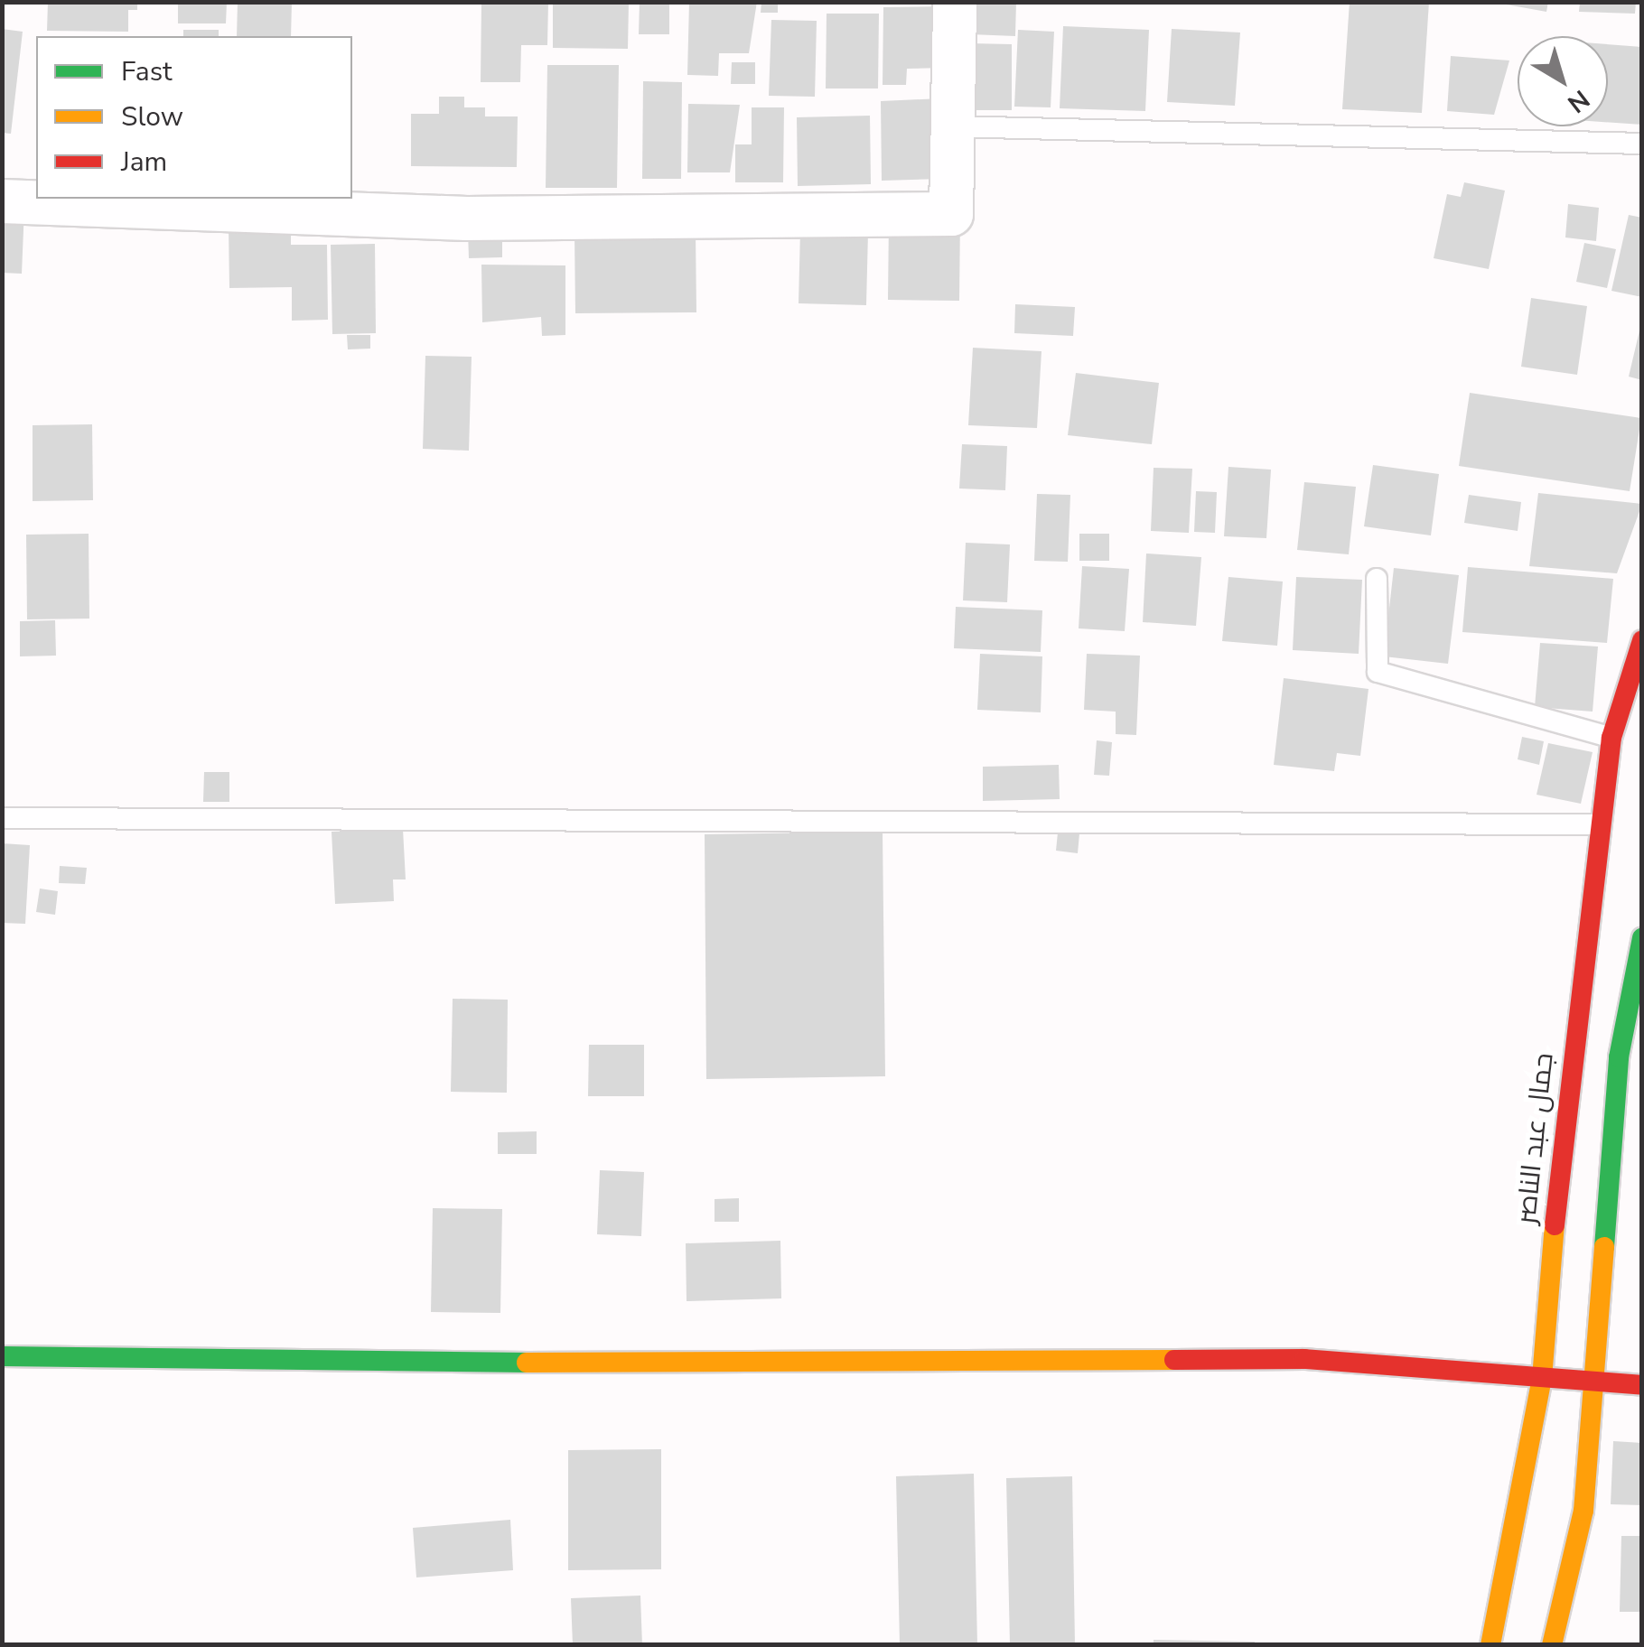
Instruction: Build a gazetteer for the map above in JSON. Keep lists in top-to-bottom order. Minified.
{"streets":{"main road":["جمال عبد الناصر"]},"legend":["Fast","Slow","Jam"],"north":"bottom right"}
